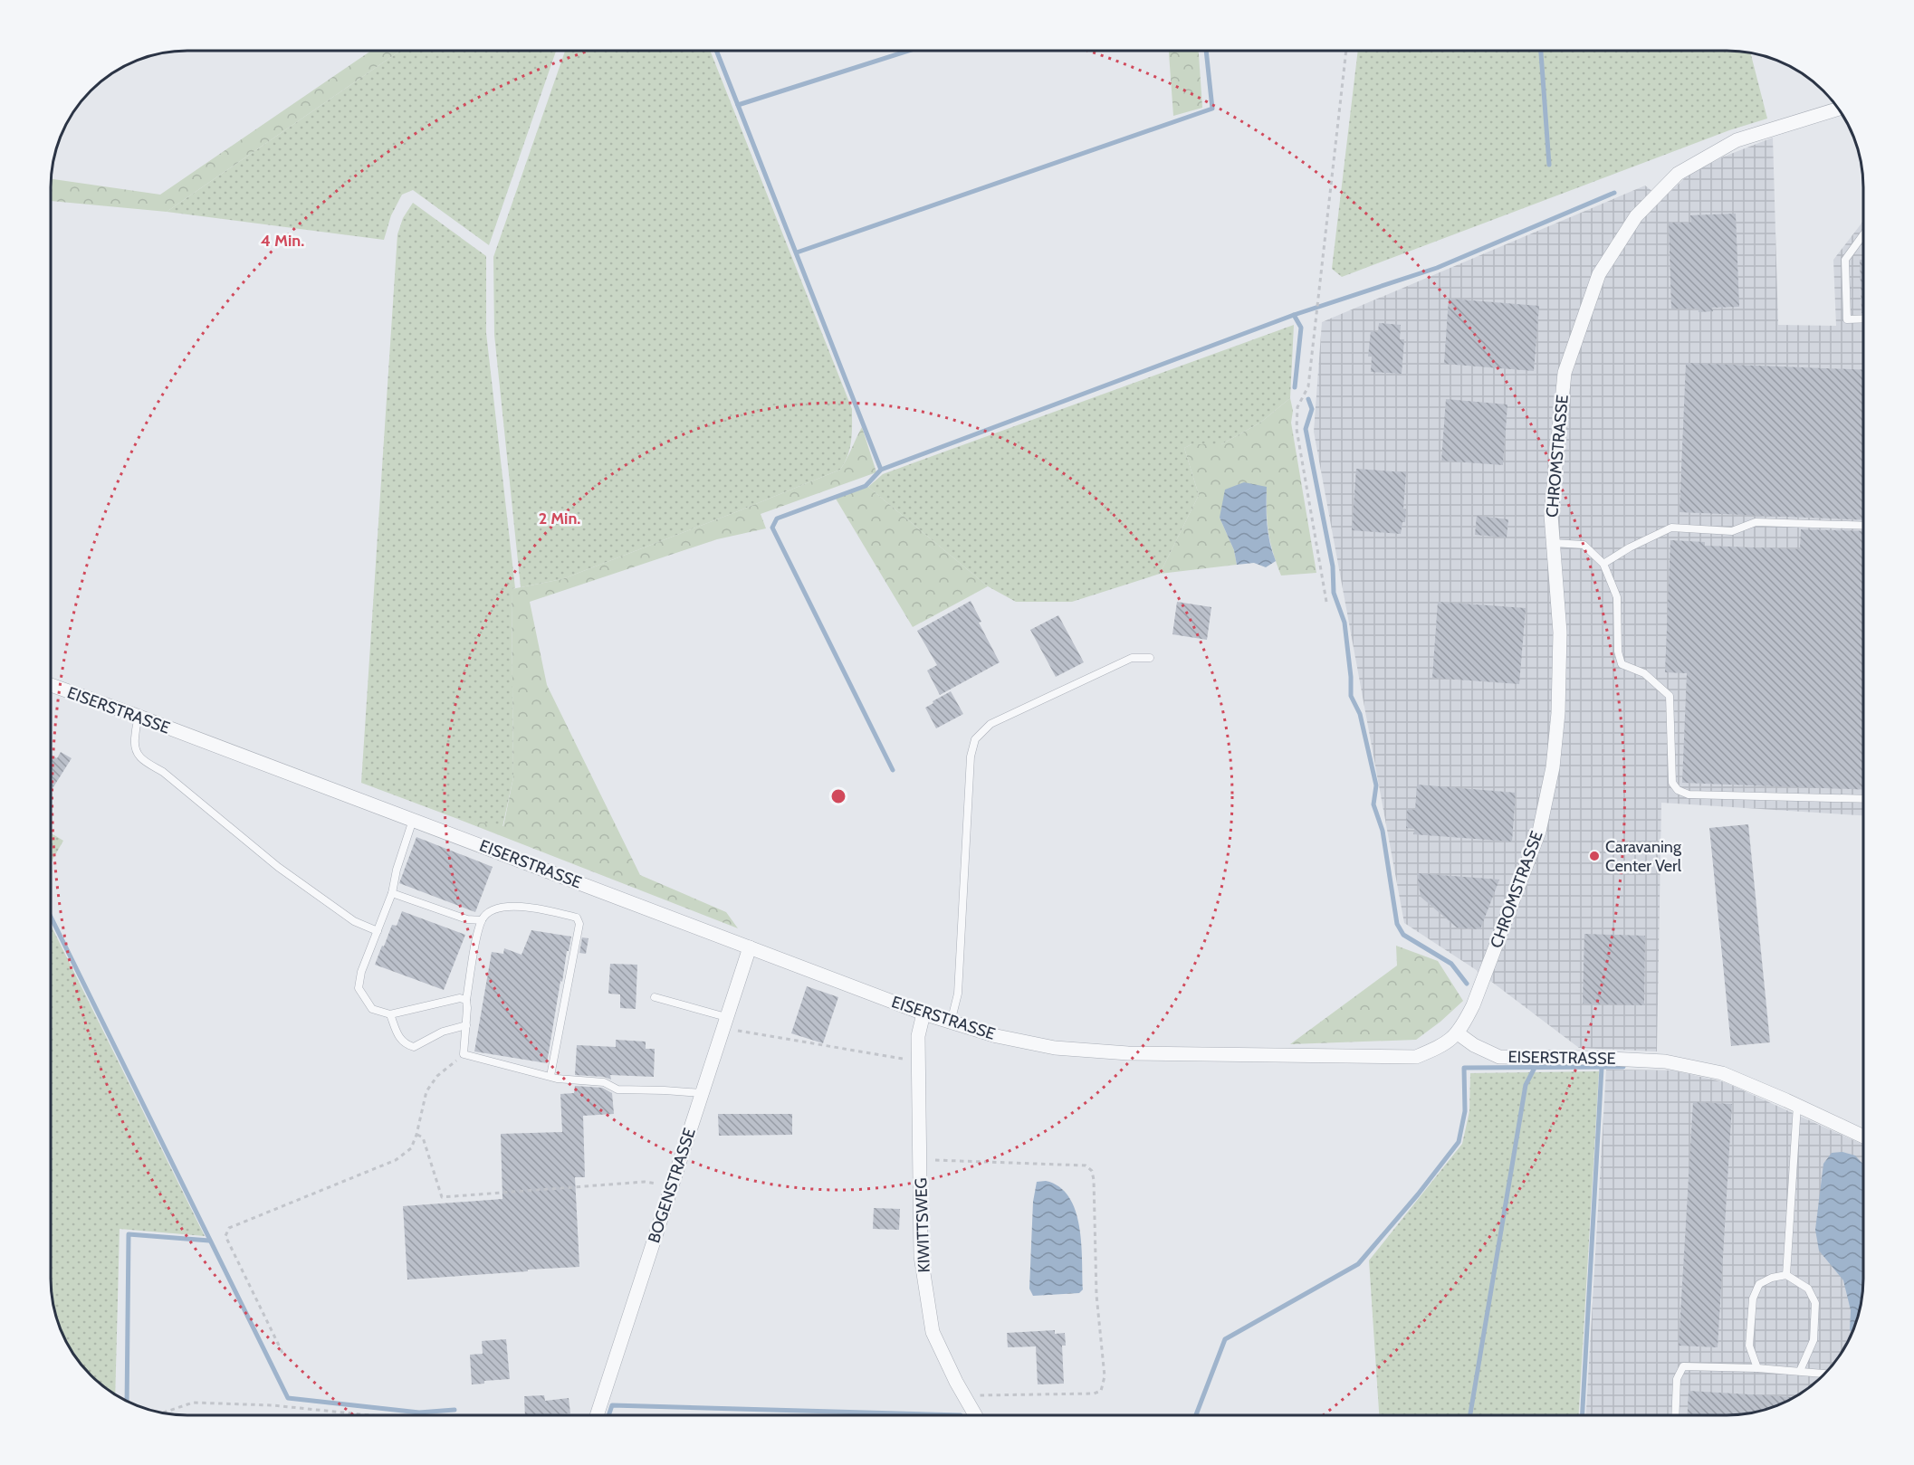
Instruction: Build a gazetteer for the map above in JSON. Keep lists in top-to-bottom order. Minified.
{"streets":{"street":["CHROMSTRASSE","EISERSTRASSE","BOGENSTRASSE","KIWITTSWEG"]},"crossings":[["CHROMSTRASSE","EISERSTRASSE"],["EISERSTRASSE","BOGENSTRASSE"],["EISERSTRASSE","KIWITTSWEG"]],"places":["Caravaning Center Verl"],"rings":["4 Min.","2 Min."]}
